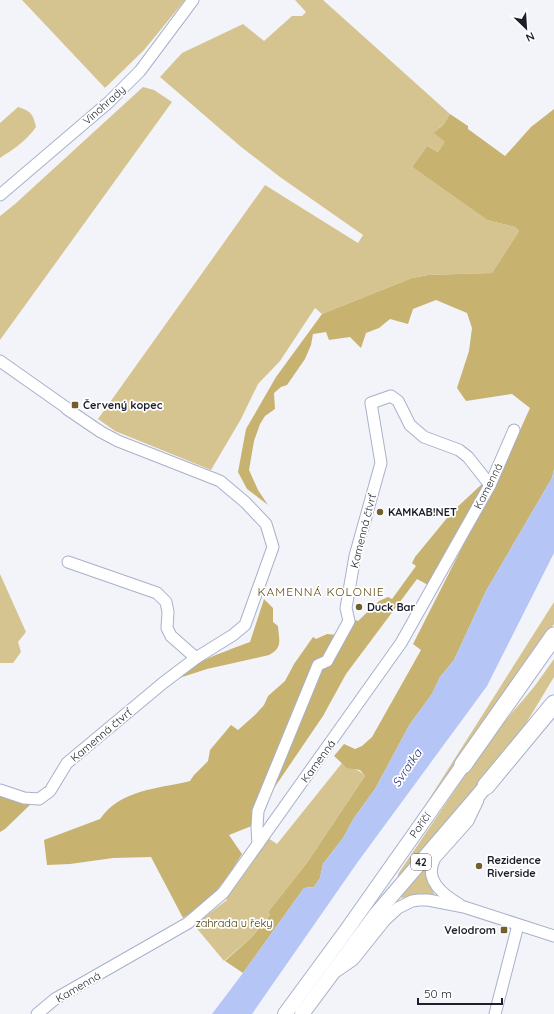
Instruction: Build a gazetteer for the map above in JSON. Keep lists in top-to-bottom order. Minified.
{"streets":{"highway":["Poříčí","42"],"street":["Vinohrady","Kamenná","Kamenná čtvrť"]},"crossings":[["Kamenná","Kamenná čtvrť"]],"districts":["KAMENNÁ KOLONIE"],"water":["Svratka"],"parks":["zahrada u řeky"],"places":{"transit":["Červený kopec","Velodrom"],"other":["KAMKAB!NET","Duck Bar","Rezidence Riverside"]},"scale_bar":"50 m","north":"bottom right"}
